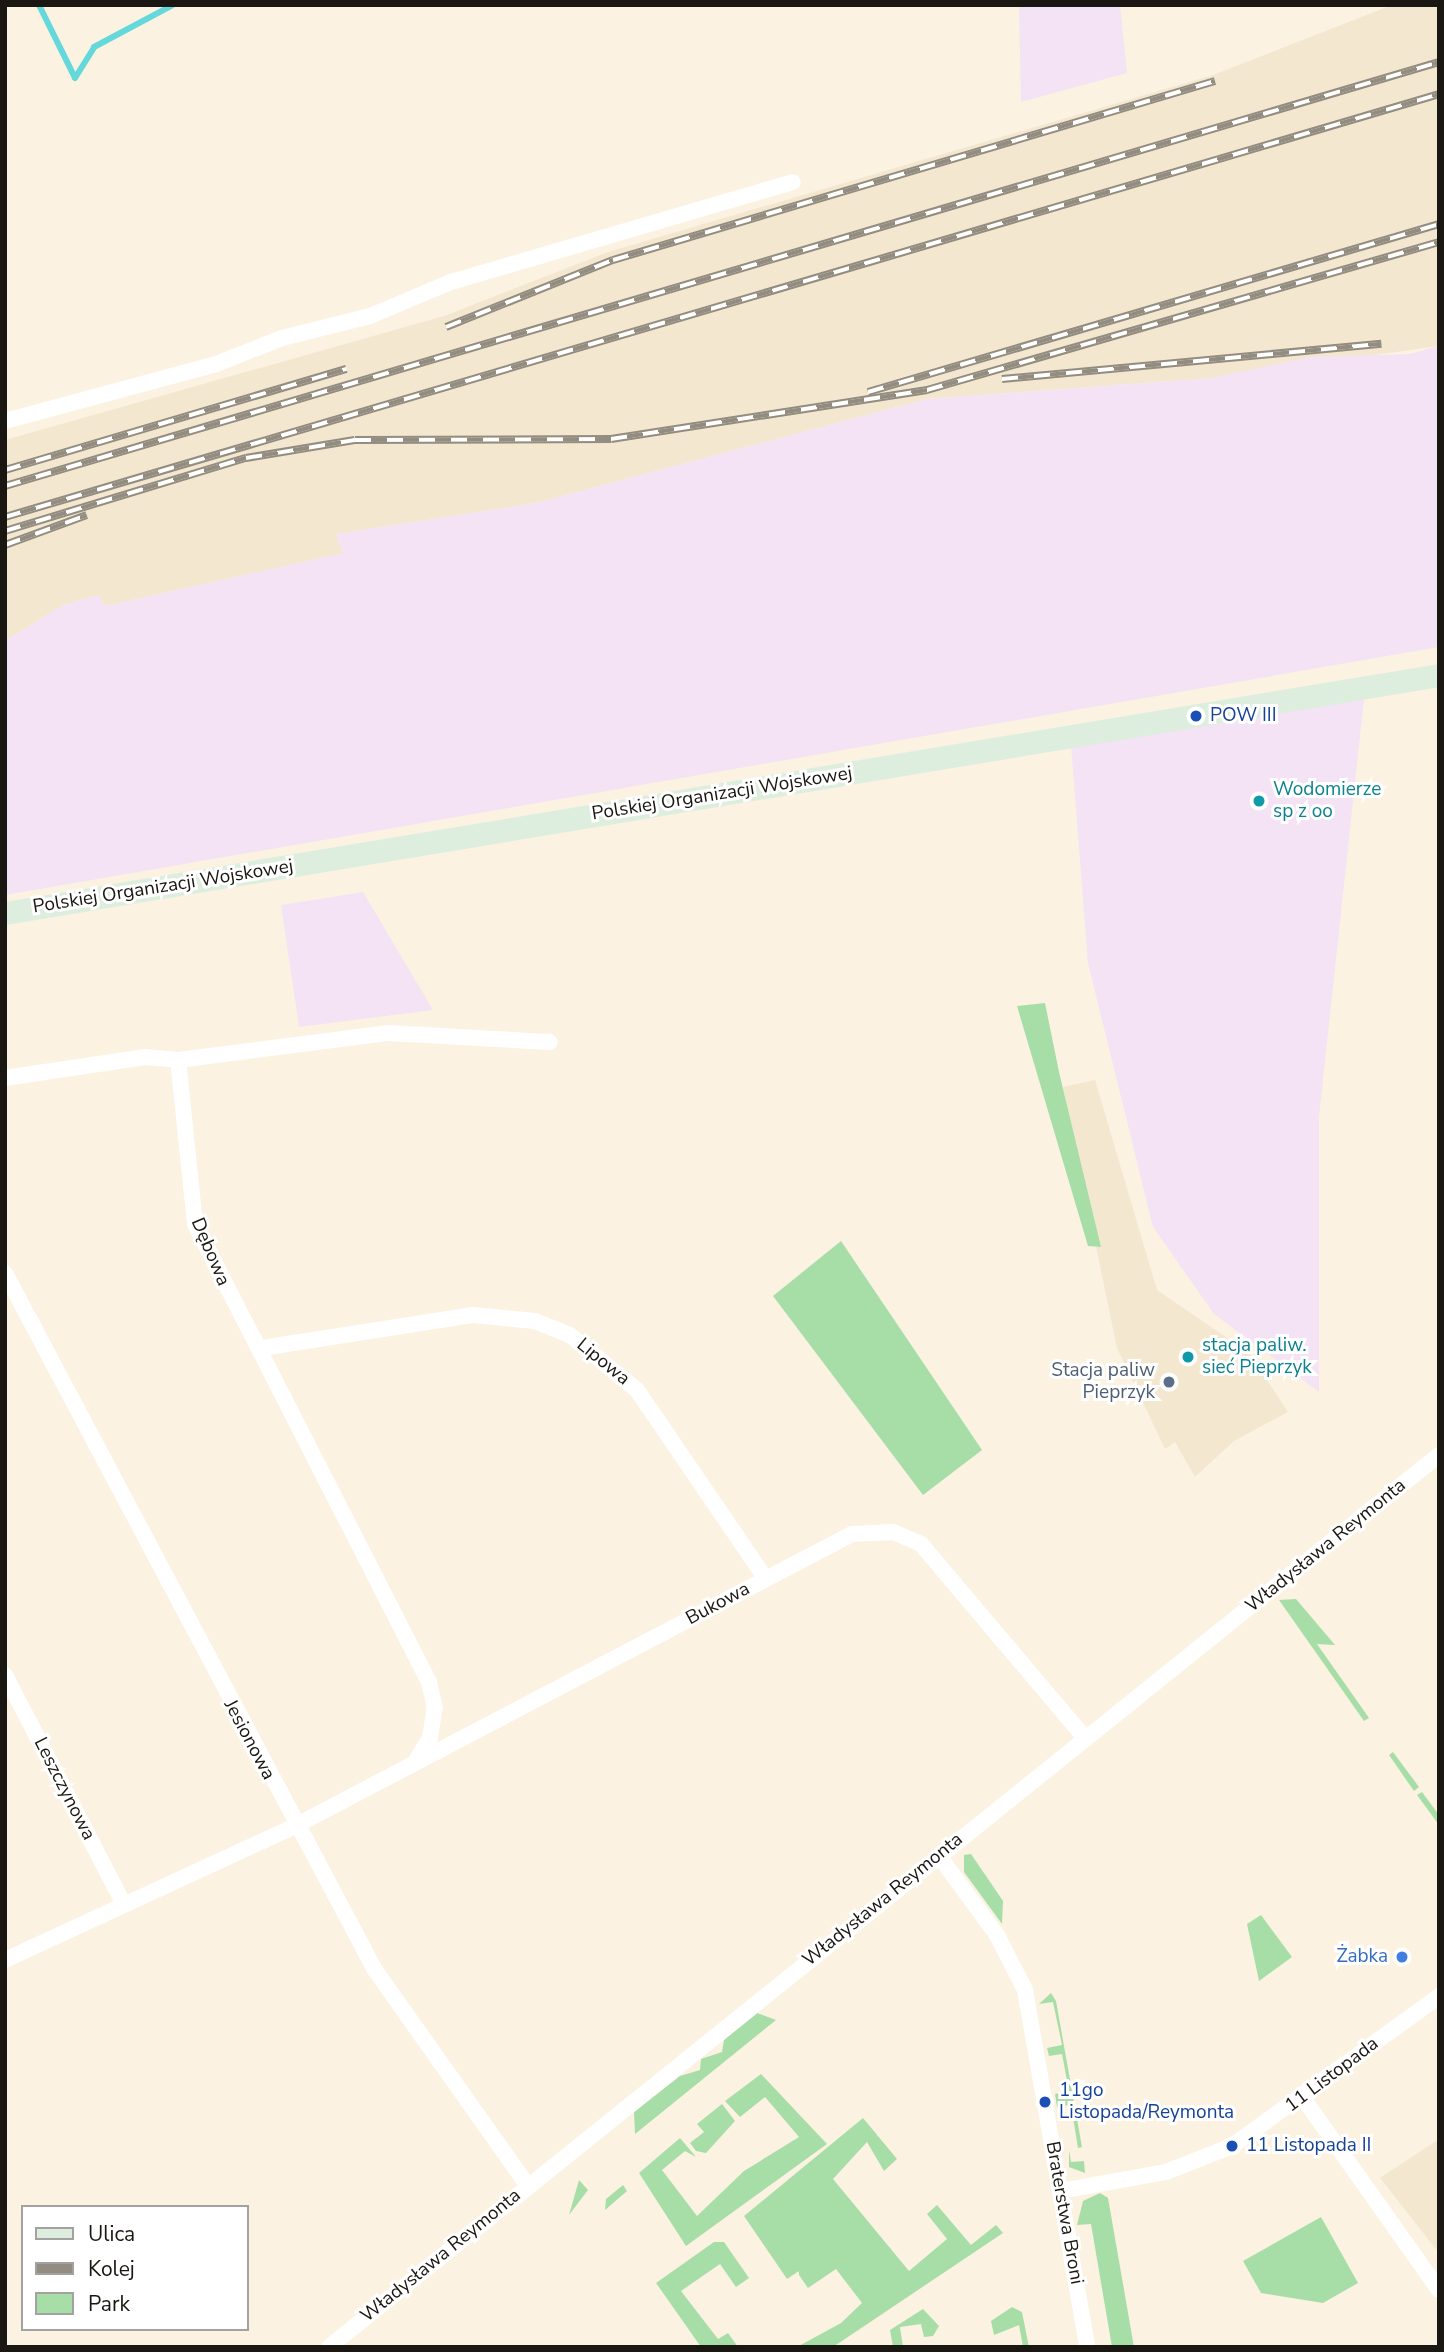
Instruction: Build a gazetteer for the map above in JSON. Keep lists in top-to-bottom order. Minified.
{"streets":{"main road":["Polskiej Organizacji Wojskowej"],"street":["Dębowa","Lipowa","Władysława Reymonta","Bukowa","Jesionowa","Leszczynowa","11 Listopada","Braterstwa Broni"]},"crossings":[["Dębowa","Lipowa"],["Dębowa","Bukowa"],["Lipowa","Bukowa"],["Władysława Reymonta","Bukowa"],["Władysława Reymonta","Jesionowa"],["Władysława Reymonta","Braterstwa Broni"],["Bukowa","Jesionowa"],["11 Listopada","Braterstwa Broni"]],"places":["POW III","Wodomierze sp z oo","stacja paliw. sieć Pieprzyk","Stacja paliw Pieprzyk","Żabka","11go Listopada/Reymonta","11 Listopada II"],"legend":["Ulica","Kolej","Park"]}
